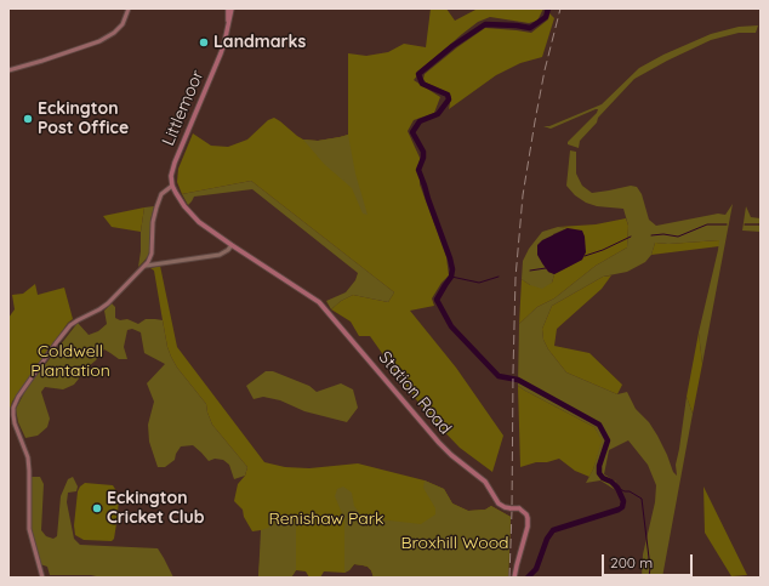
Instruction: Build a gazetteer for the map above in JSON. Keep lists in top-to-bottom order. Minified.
{"streets":{"main road":["Littlemoor","Station Road"]},"crossings":[["Littlemoor","Station Road"]],"parks":["Coldwell Plantation","Renishaw Park","Broxhill Wood"],"places":["Landmarks","Eckington Post Office","Eckington Cricket Club"],"scale_bar":"200 m"}
